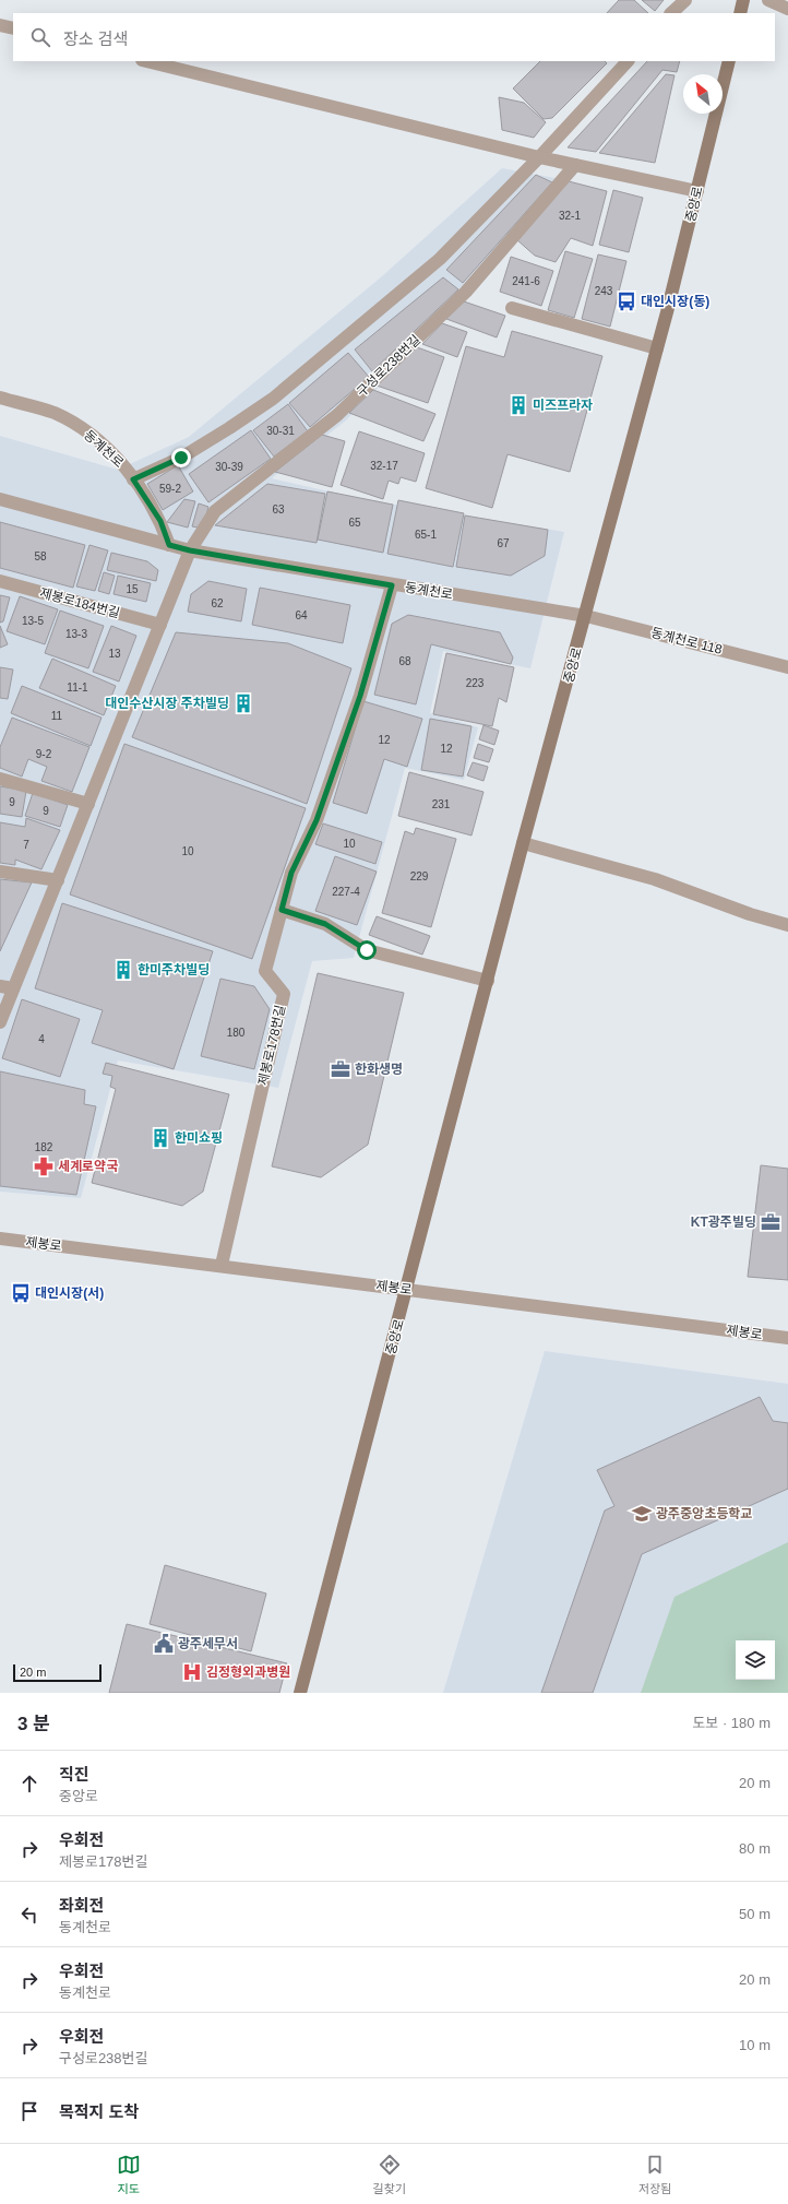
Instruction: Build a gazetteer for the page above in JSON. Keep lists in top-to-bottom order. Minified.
{"streets":{"main road":["중앙로"],"street":["구성로238번길","동계천로","제봉로184번길","동계천로 118","제봉로178번길","제봉로"]},"crossings":[["중앙로","동계천로"],["중앙로","동계천로 118"],["중앙로","제봉로"],["구성로238번길","동계천로"],["동계천로","동계천로 118"],["동계천로","제봉로178번길"],["제봉로178번길","제봉로"]],"places":{"bus stop":["대인시장(동)","대인시장(서)"],"building":["미즈프라자","대인수산시장 주차빌딩","한미주차빌딩","한미쇼핑"],"office":["한화생명","KT광주빌딩"],"pharmacy":["세계로약국"],"school or university":["광주중앙초등학교"],"public building":["광주세무서"],"hospital":["김정형외과병원"]},"house_numbers":["32-1","241-6","243","30-31","32-17","30-39","59-2","63","65","65-1","67","58","15","62","64","13-5","13-3","13","68","223","11-1","11","12","12","9-2","9","231","9","10","7","10","229","227-4","180","4","182"],"scale_bar":"20 m","north":"top left","page":{"search":"장소 검색","scale":"20 m","heading":["3 분","도보 · 180 m"],"list":[["직진","중앙로","20 m"],["우회전","제봉로178번길","80 m"],["좌회전","동계천로","50 m"],["우회전","동계천로","20 m"],["우회전","구성로238번길","10 m"],"목적지 도착"],"nav":["지도","길찾기","저장됨"]}}
